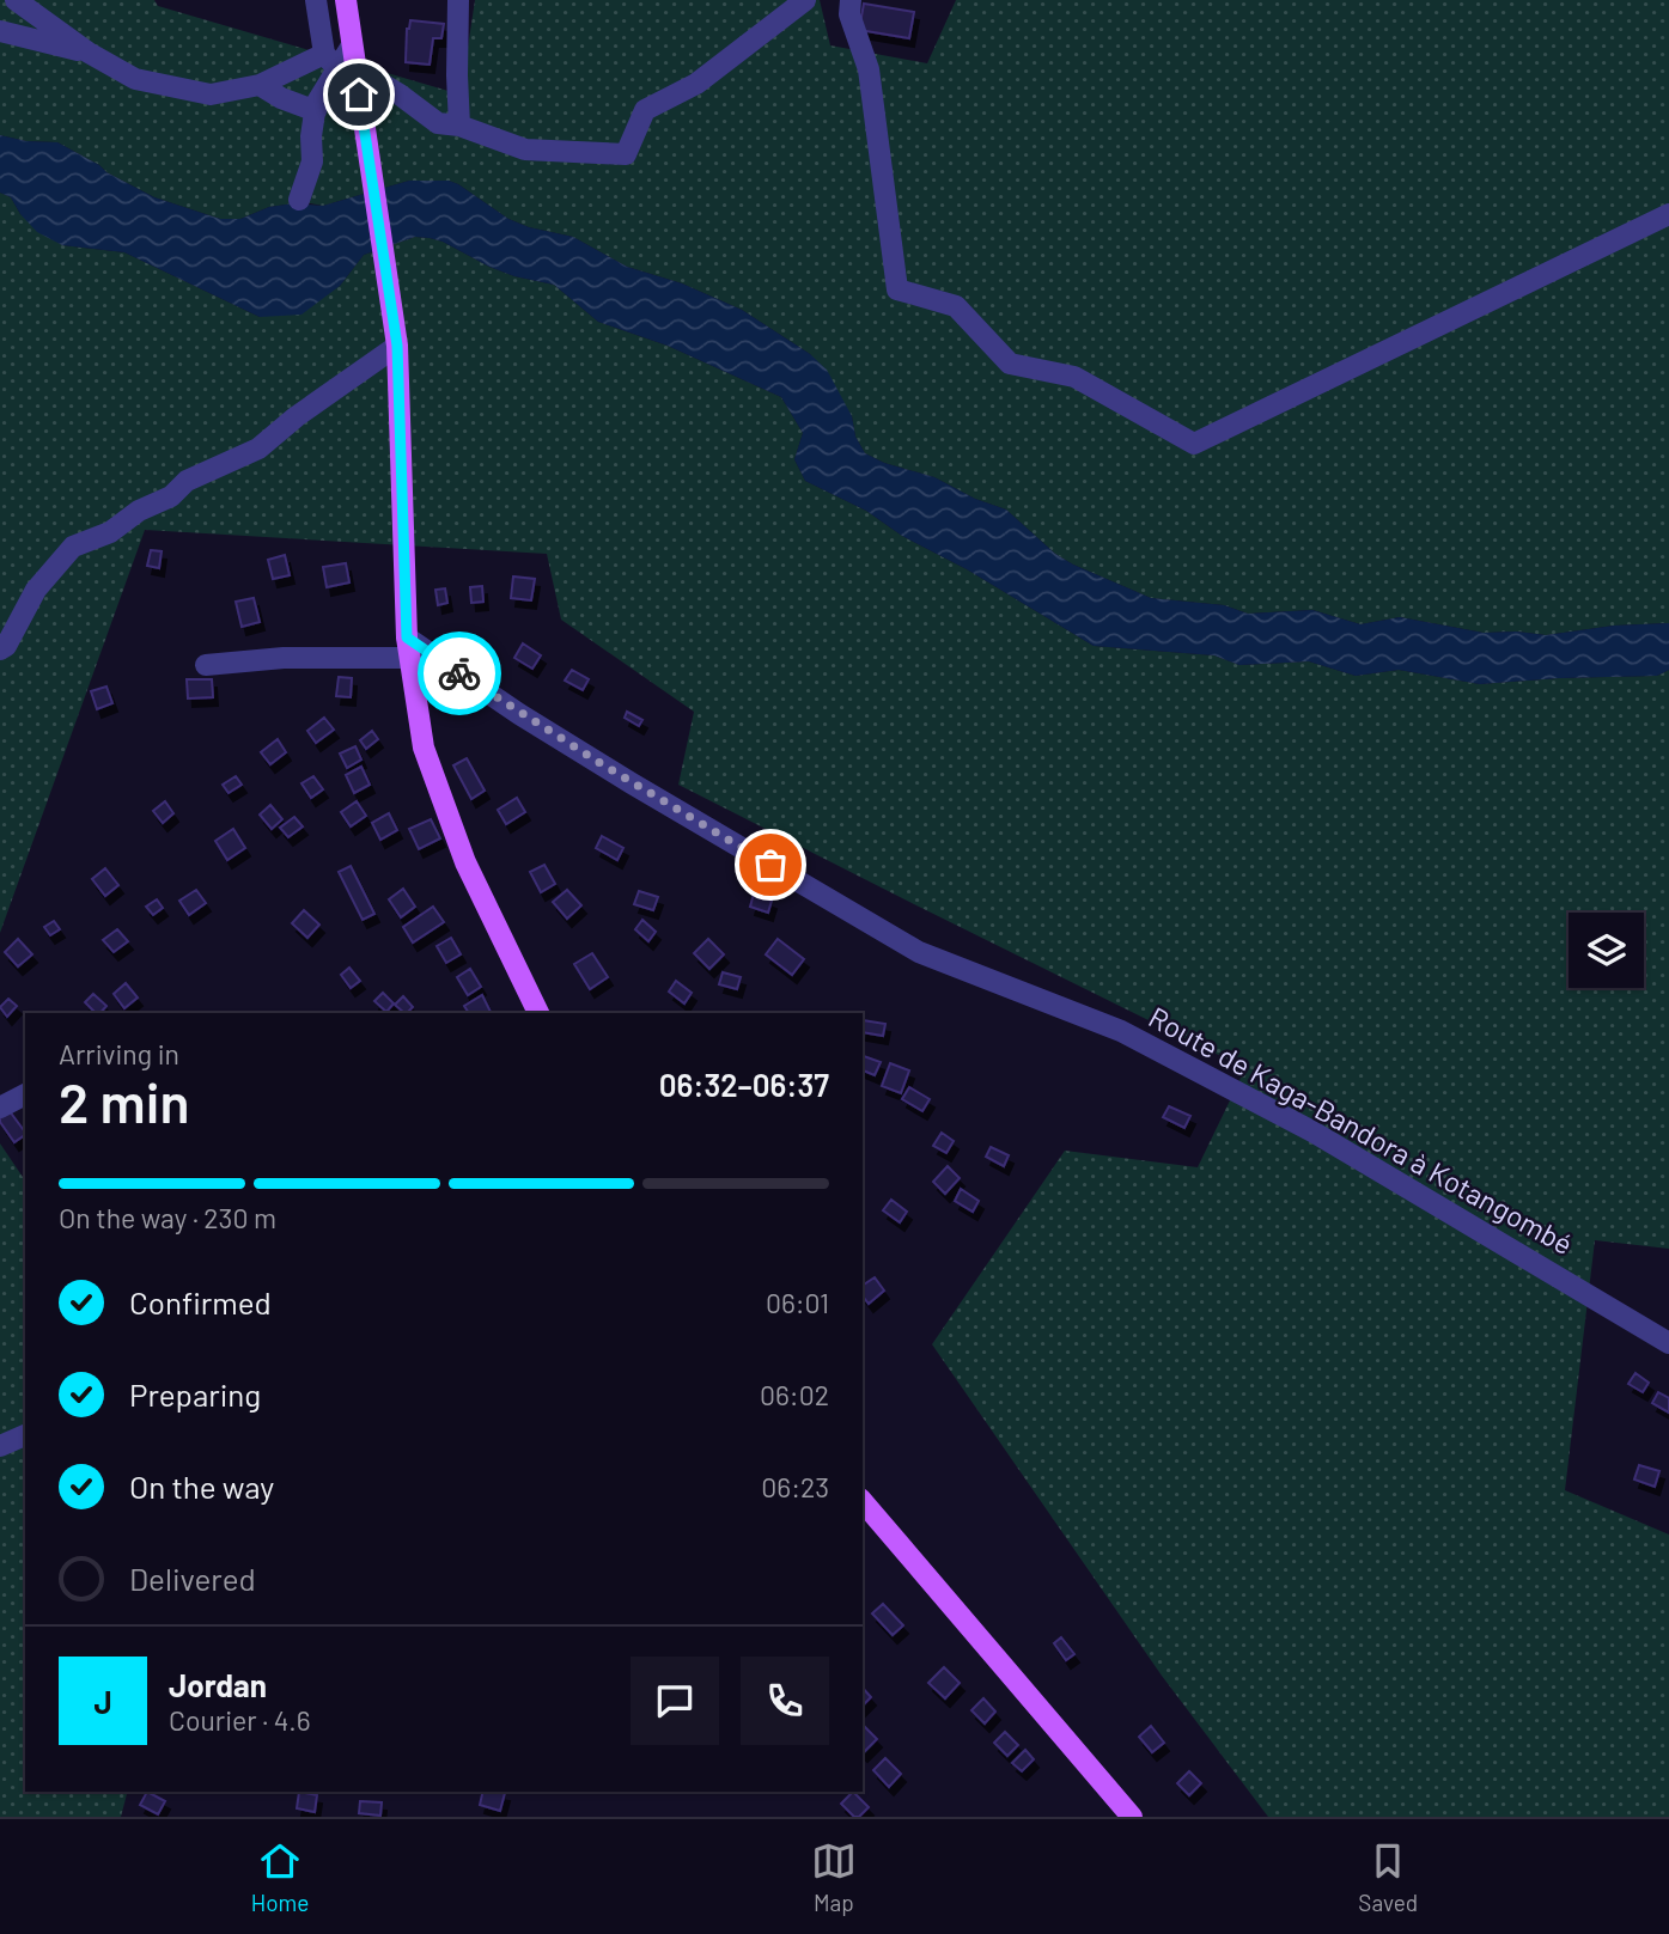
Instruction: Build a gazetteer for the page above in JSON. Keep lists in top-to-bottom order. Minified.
{"streets":{"street":["Route de Kaga-Bandora à Kotangombé"]},"page":{"heading":["2 min","Arriving in","06:32–06:37"],"panel":["Jordan","Courier · 4.6"],"bar":"On the way · 230 m","list":[["Confirmed","06:01"],["Preparing","06:02"],["On the way","06:23"],"Delivered"],"round":"J","tabs":["Home","Map","Saved"]}}
